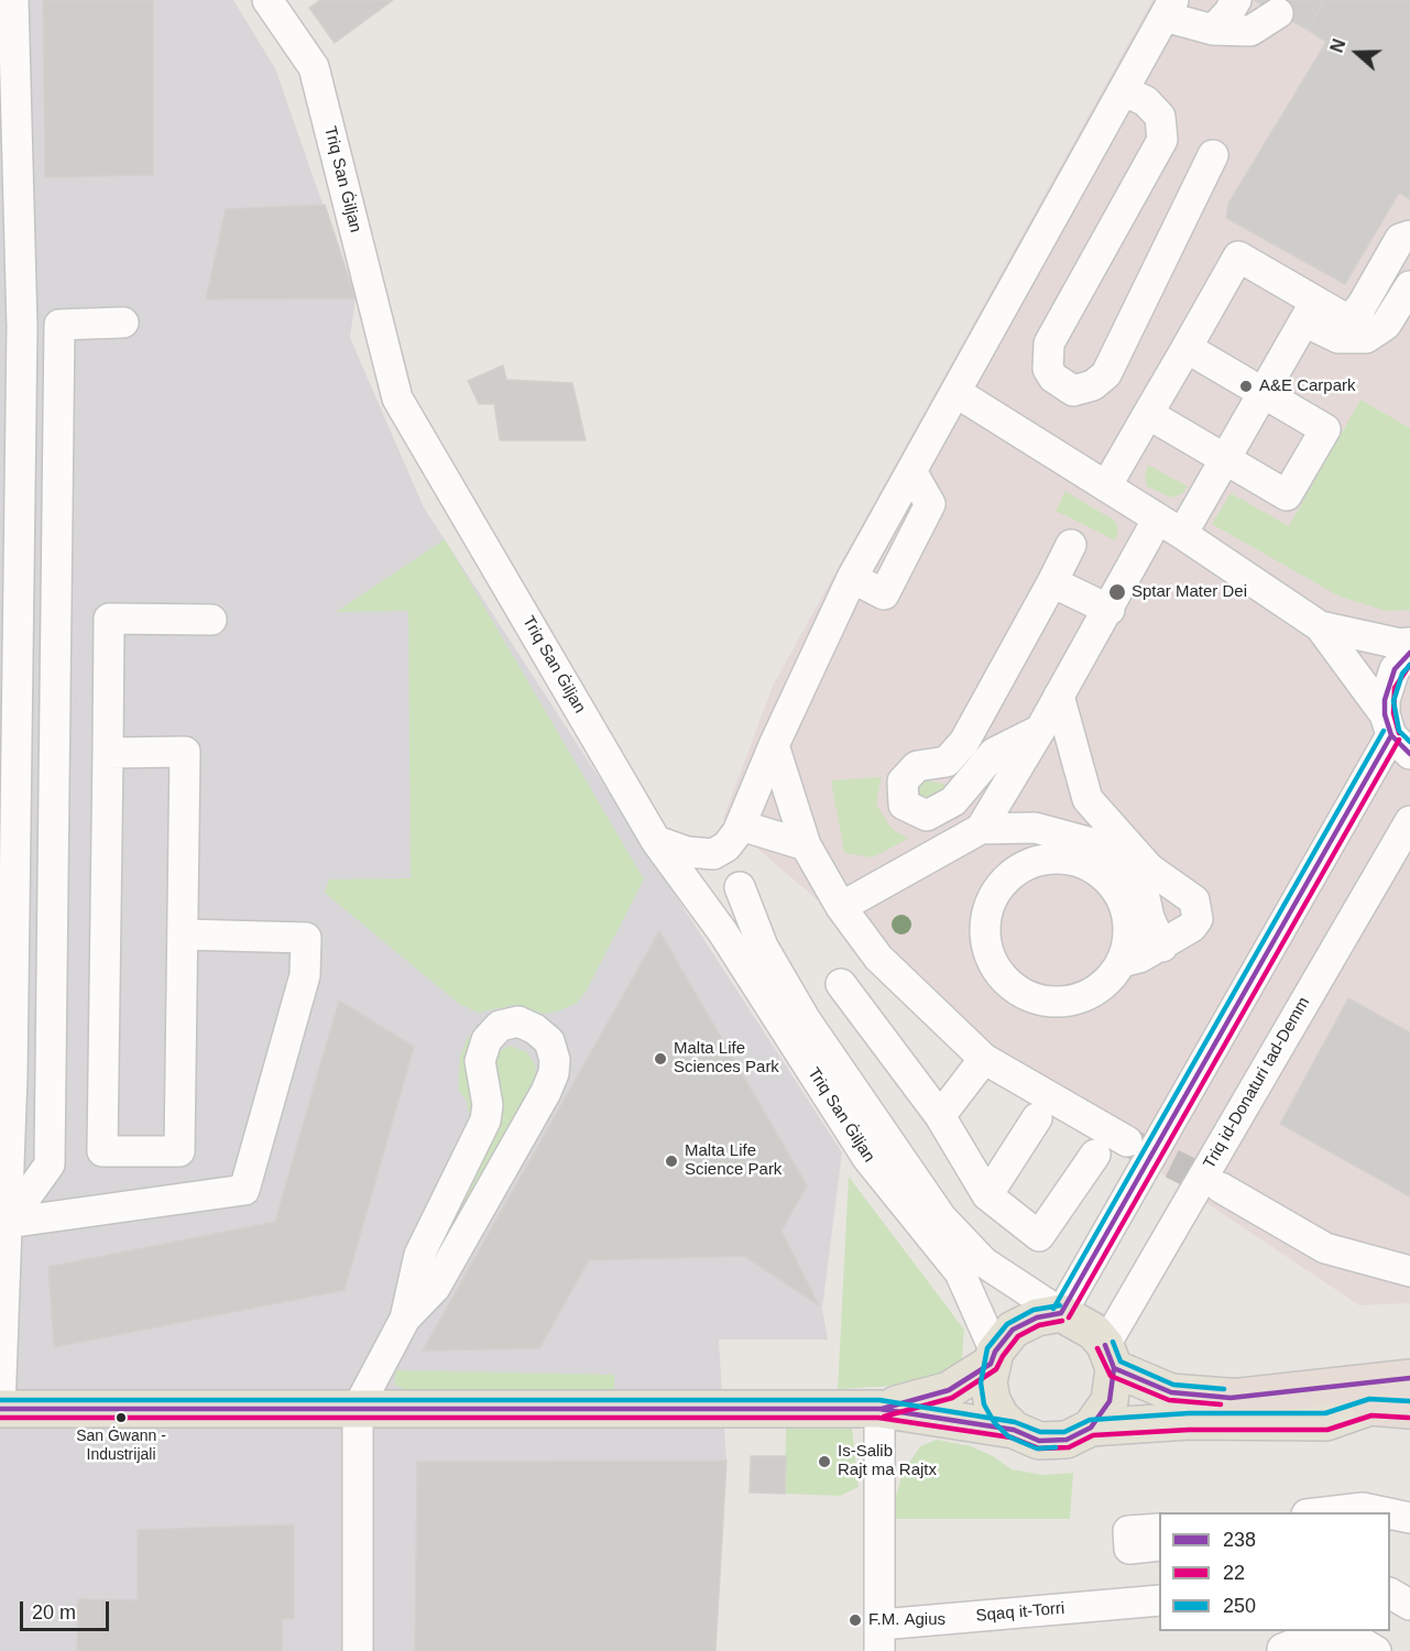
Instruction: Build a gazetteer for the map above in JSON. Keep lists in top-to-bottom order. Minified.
{"streets":{"street":["Triq San Ġiljan","Triq id-Donaturi tad-Demm","Sqaq it-Torri"]},"crossings":[["Triq San Ġiljan","Triq id-Donaturi tad-Demm"]],"places":["A&E Carpark","Sptar Mater Dei","Malta Life Sciences Park","Malta Life Science Park","San Ġwann - Industrijali","Is-Salib Rajt ma Rajtx","F.M. Agius"],"lines":["transit line 238","transit line 22","transit line 250"],"legend":["238","22","250"],"scale_bar":"20 m","north":"left"}
